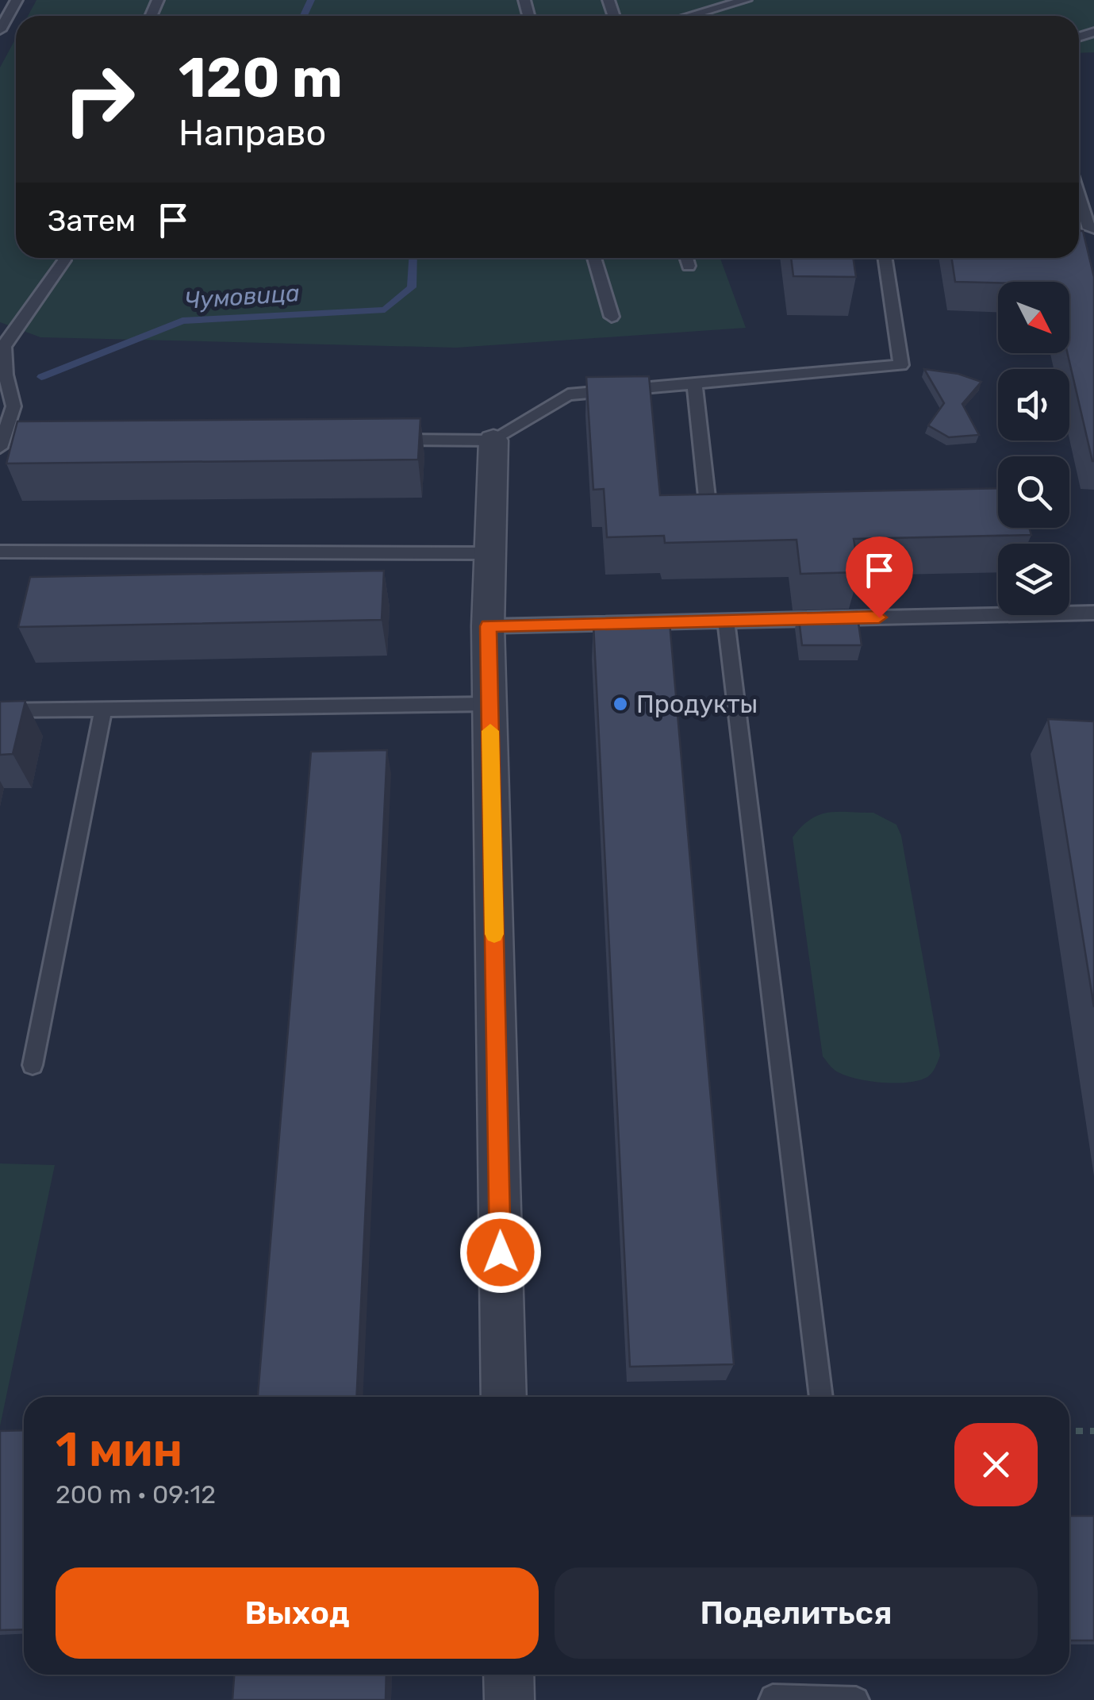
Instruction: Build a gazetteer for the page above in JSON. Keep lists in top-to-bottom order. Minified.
{"water":["Чумовица"],"places":["Продукты"],"north":"bottom right","page":{"turn":["120 m","Направо"],"then":"Затем","heading":["1 мин","200 m · 09:12"],"buttons":["Выход","Поделиться"]}}
